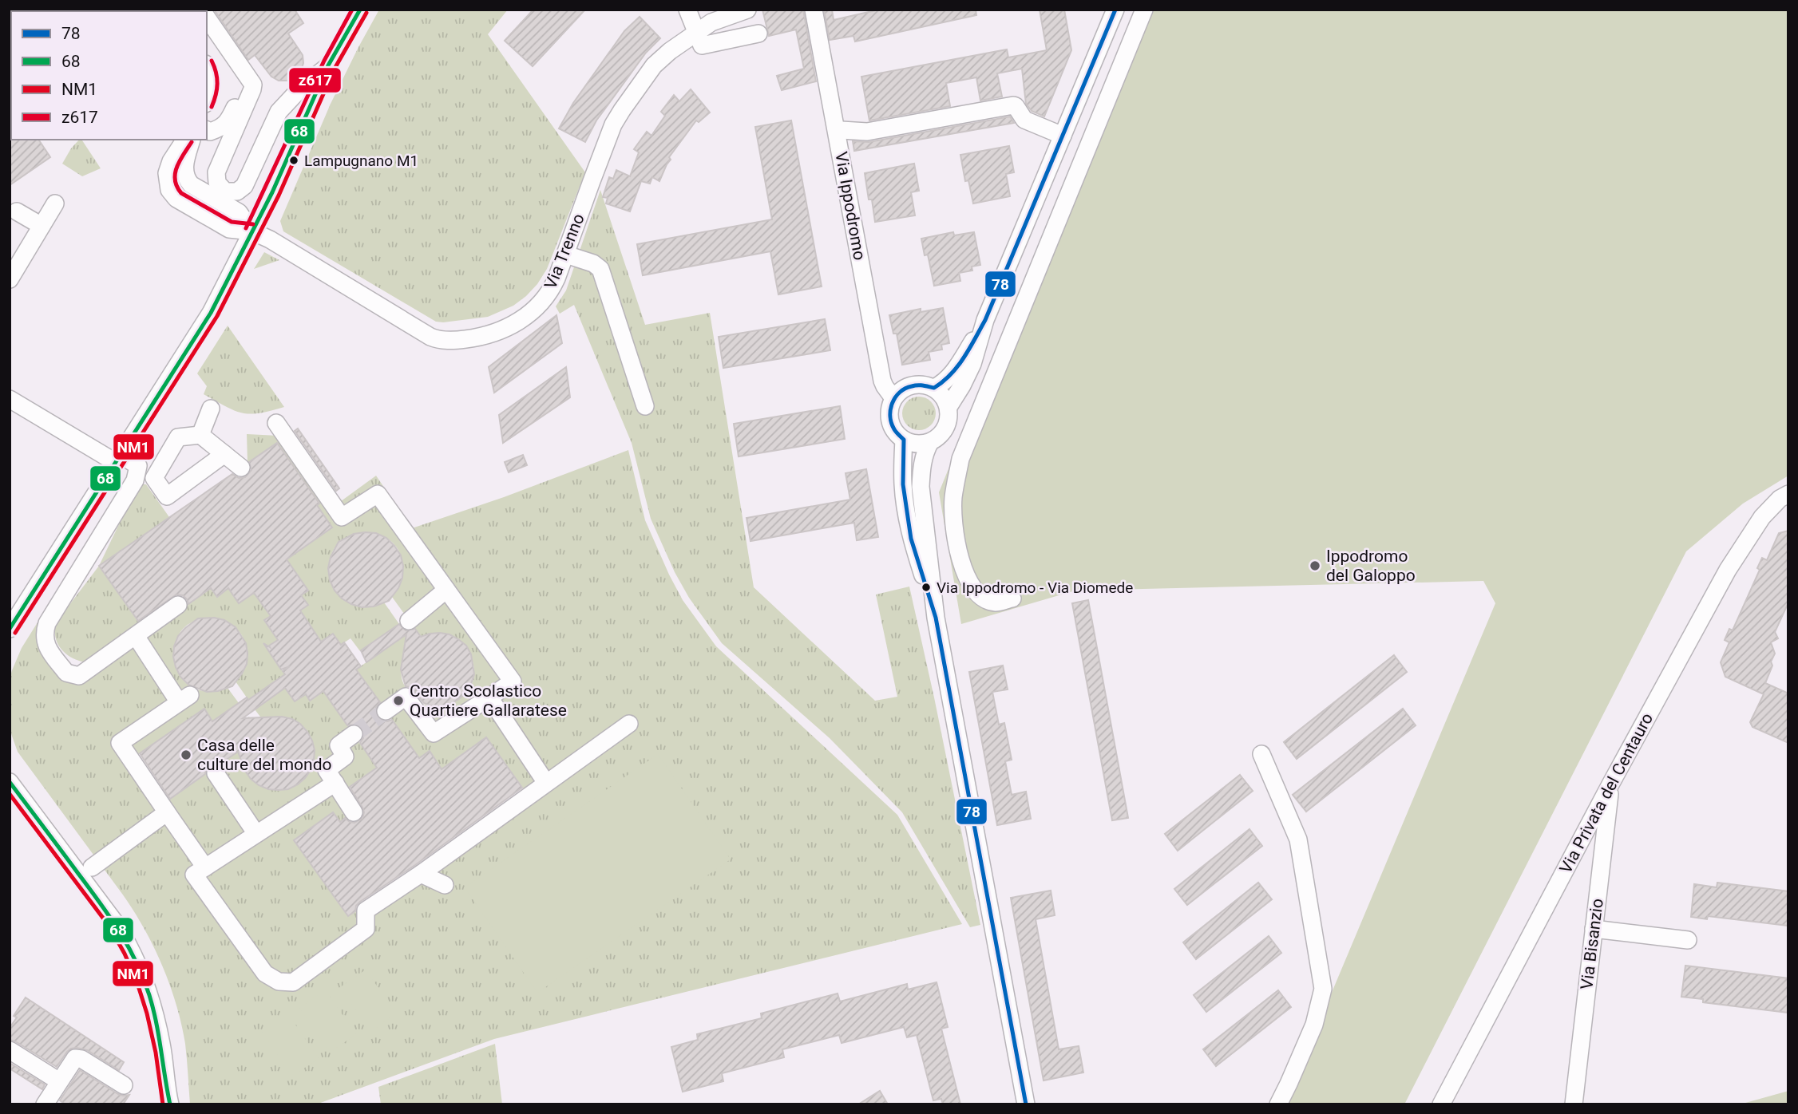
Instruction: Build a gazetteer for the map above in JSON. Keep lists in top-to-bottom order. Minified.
{"streets":{"street":["Via Ippodromo","Via Trenno","Via Privata del Centauro","Via Bisanzio"]},"crossings":[["Via Privata del Centauro","Via Bisanzio"]],"places":["Lampugnano M1","Ippodromo del Galoppo","Via Ippodromo - Via Diomede","Centro Scolastico Quartiere Gallaratese","Casa delle culture del mondo"],"lines":["transit line 78","transit line 68","transit line z617","transit line NM1"],"legend":["78","68","NM1","z617"]}
